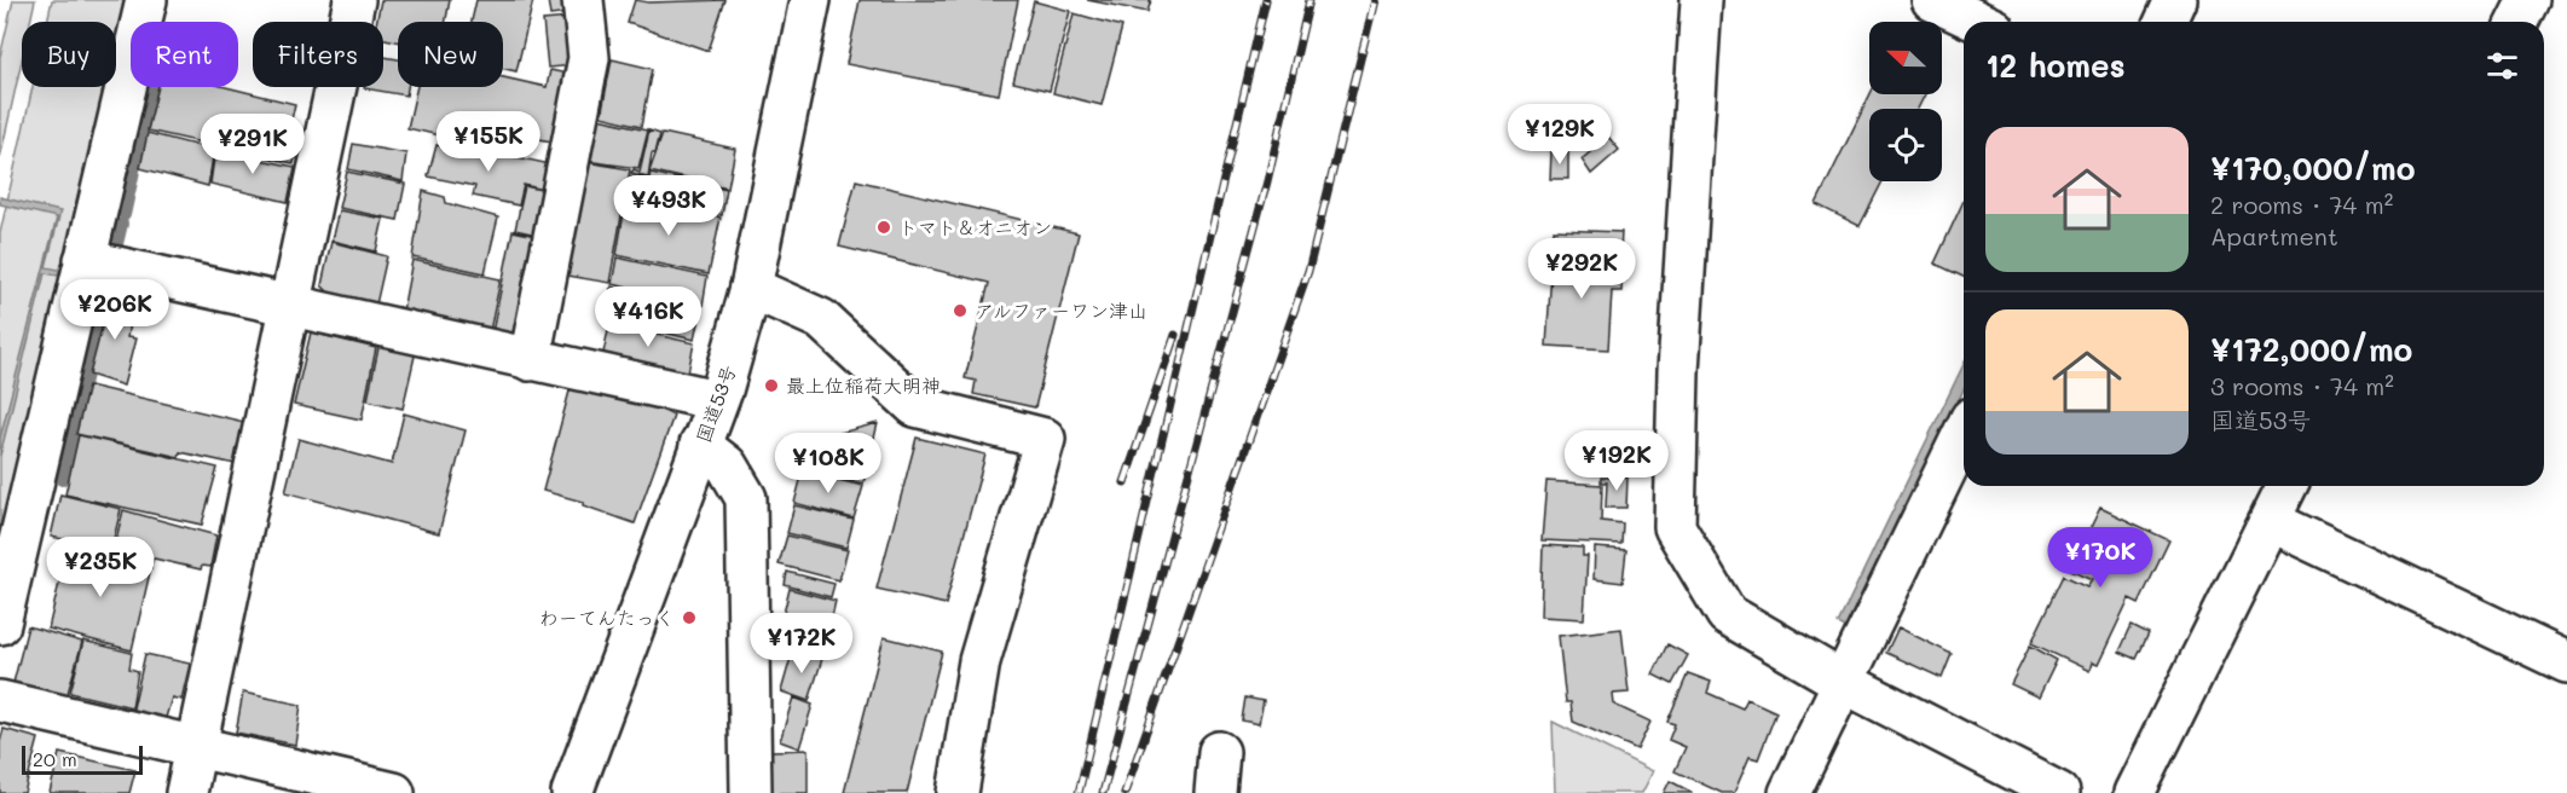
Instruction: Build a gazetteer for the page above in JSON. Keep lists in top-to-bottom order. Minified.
{"streets":{"main road":["国道53号"]},"places":["トマト＆オニオン","アルファーワン津山","最上位稲荷大明神","わーてんたっく"],"scale_bar":"20 m","north":"left","page":{"chip":["Buy","Rent","Filters","New"],"heading":"12 homes","price":["¥129K","¥155K","¥291K","¥493K","¥292K","¥206K","¥416K","¥192K","¥108K","¥170K","¥235K","¥172K"],"list":[{"name":"¥170,000/mo","note":"2 rooms · 74 m² · Apartment"},{"name":"¥172,000/mo","note":"3 rooms · 74 m² · 国道53号"}],"scale":"20 m"}}
